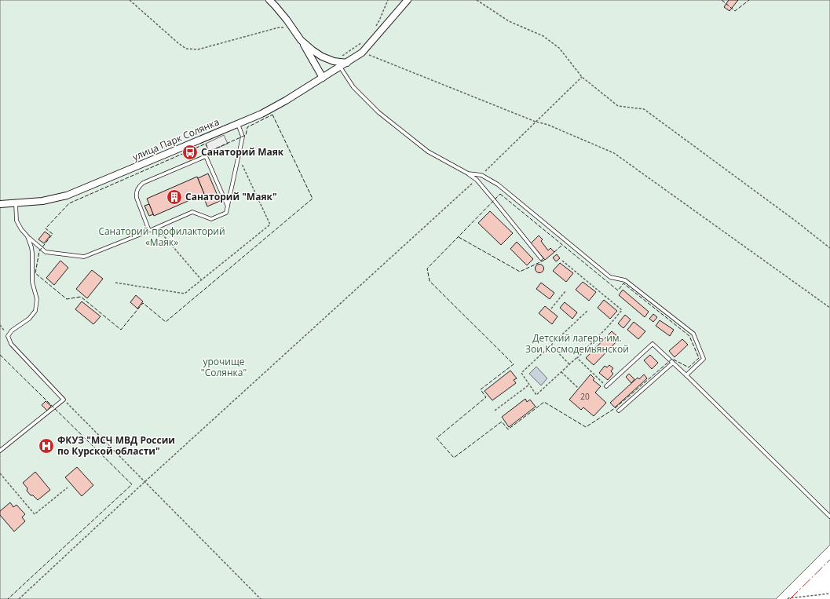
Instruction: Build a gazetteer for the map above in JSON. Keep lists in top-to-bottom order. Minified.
{"streets":{"street":["улица Парк Солянка"]},"parks":["Санаторий-профилакторий «Маяк»","Детский лагерь им. Зои Космодемьянской","урочище \"Солянка\""],"places":{"bus stop":["Санаторий Маяк"],"building":["Санаторий \"Маяк\""],"hospital":["ФКУЗ \"МСЧ МВД России по Курской области\""]},"house_numbers":["20"]}
